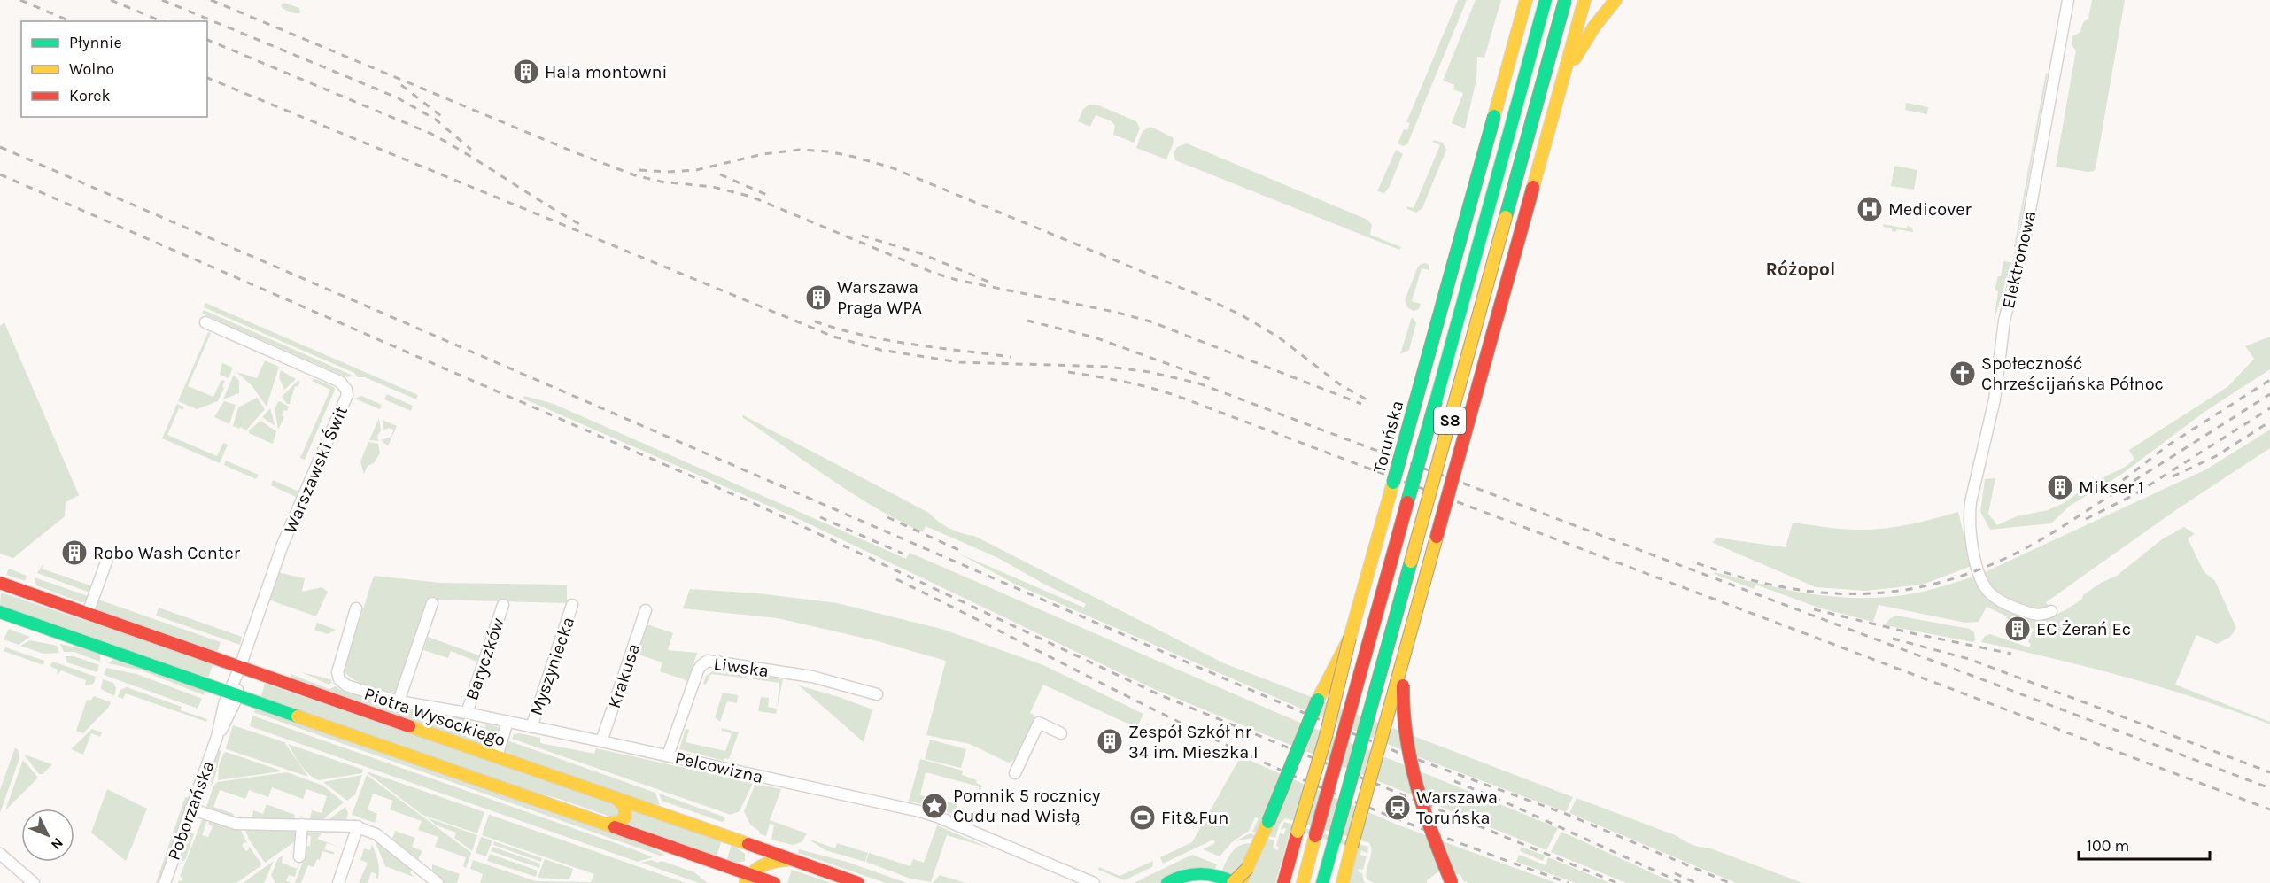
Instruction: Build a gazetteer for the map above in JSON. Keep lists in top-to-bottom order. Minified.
{"streets":{"main road":["S8","Toruńska","Piotra Wysockiego"],"street":["Elektronowa","Warszawski Świt","Baryczków","Myszyniecka","Liwska","Krakusa","Pelcowizna","Poborzańska"]},"crossings":[["Warszawski Świt","Piotra Wysockiego"],["Warszawski Świt","Poborzańska"],["Baryczków","Pelcowizna"],["Myszyniecka","Pelcowizna"],["Liwska","Pelcowizna"],["Krakusa","Pelcowizna"],["Piotra Wysockiego","Poborzańska"]],"districts":["Różopol"],"places":{"building":["Hala montowni","Warszawa Praga WPA","Mikser 1","Robo Wash Center","EC Żerań Ec","Zespół Szkół nr 34 im. Mieszka I"],"hospital":["Medicover"],"church":["Społeczność Chrześcijańska Północ"],"place":["Pomnik 5 rocznicy Cudu nad Wisłą"],"station":["Warszawa Toruńska"],"sports":["Fit&Fun"]},"legend":["Płynnie","Wolno","Korek"],"scale_bar":"100 m","north":"bottom right"}
